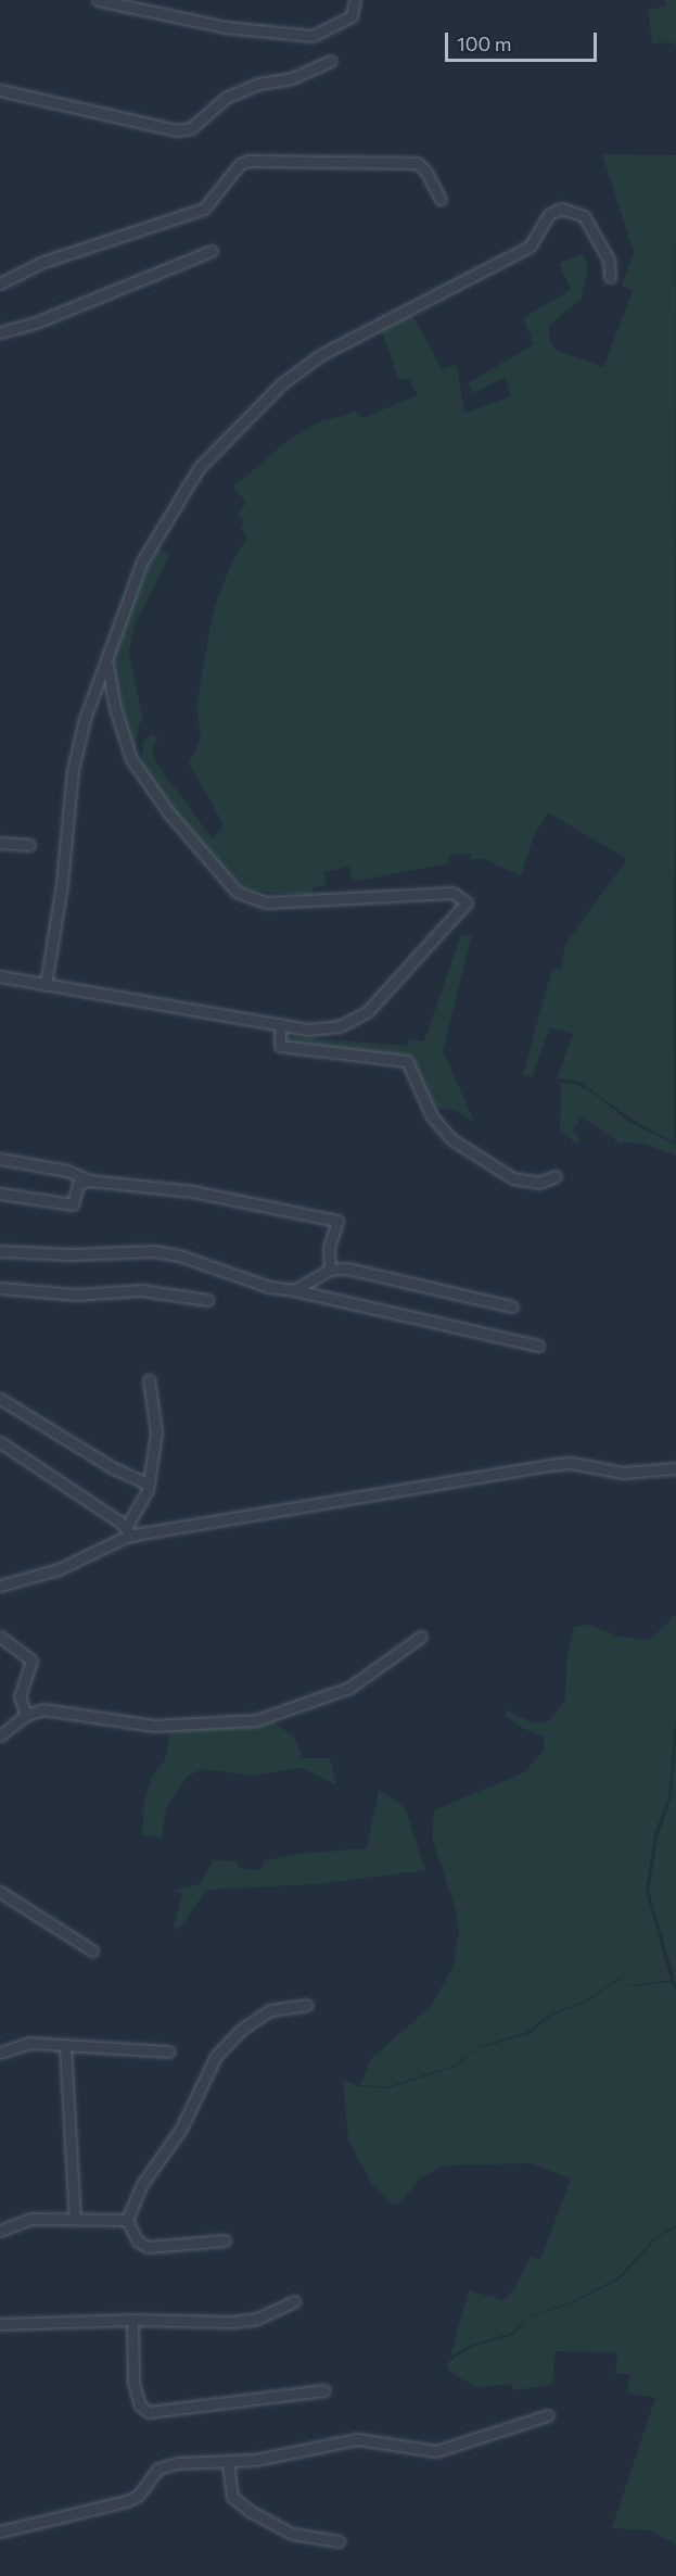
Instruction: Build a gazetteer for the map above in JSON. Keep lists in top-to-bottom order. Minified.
{"scale_bar":"100 m"}
